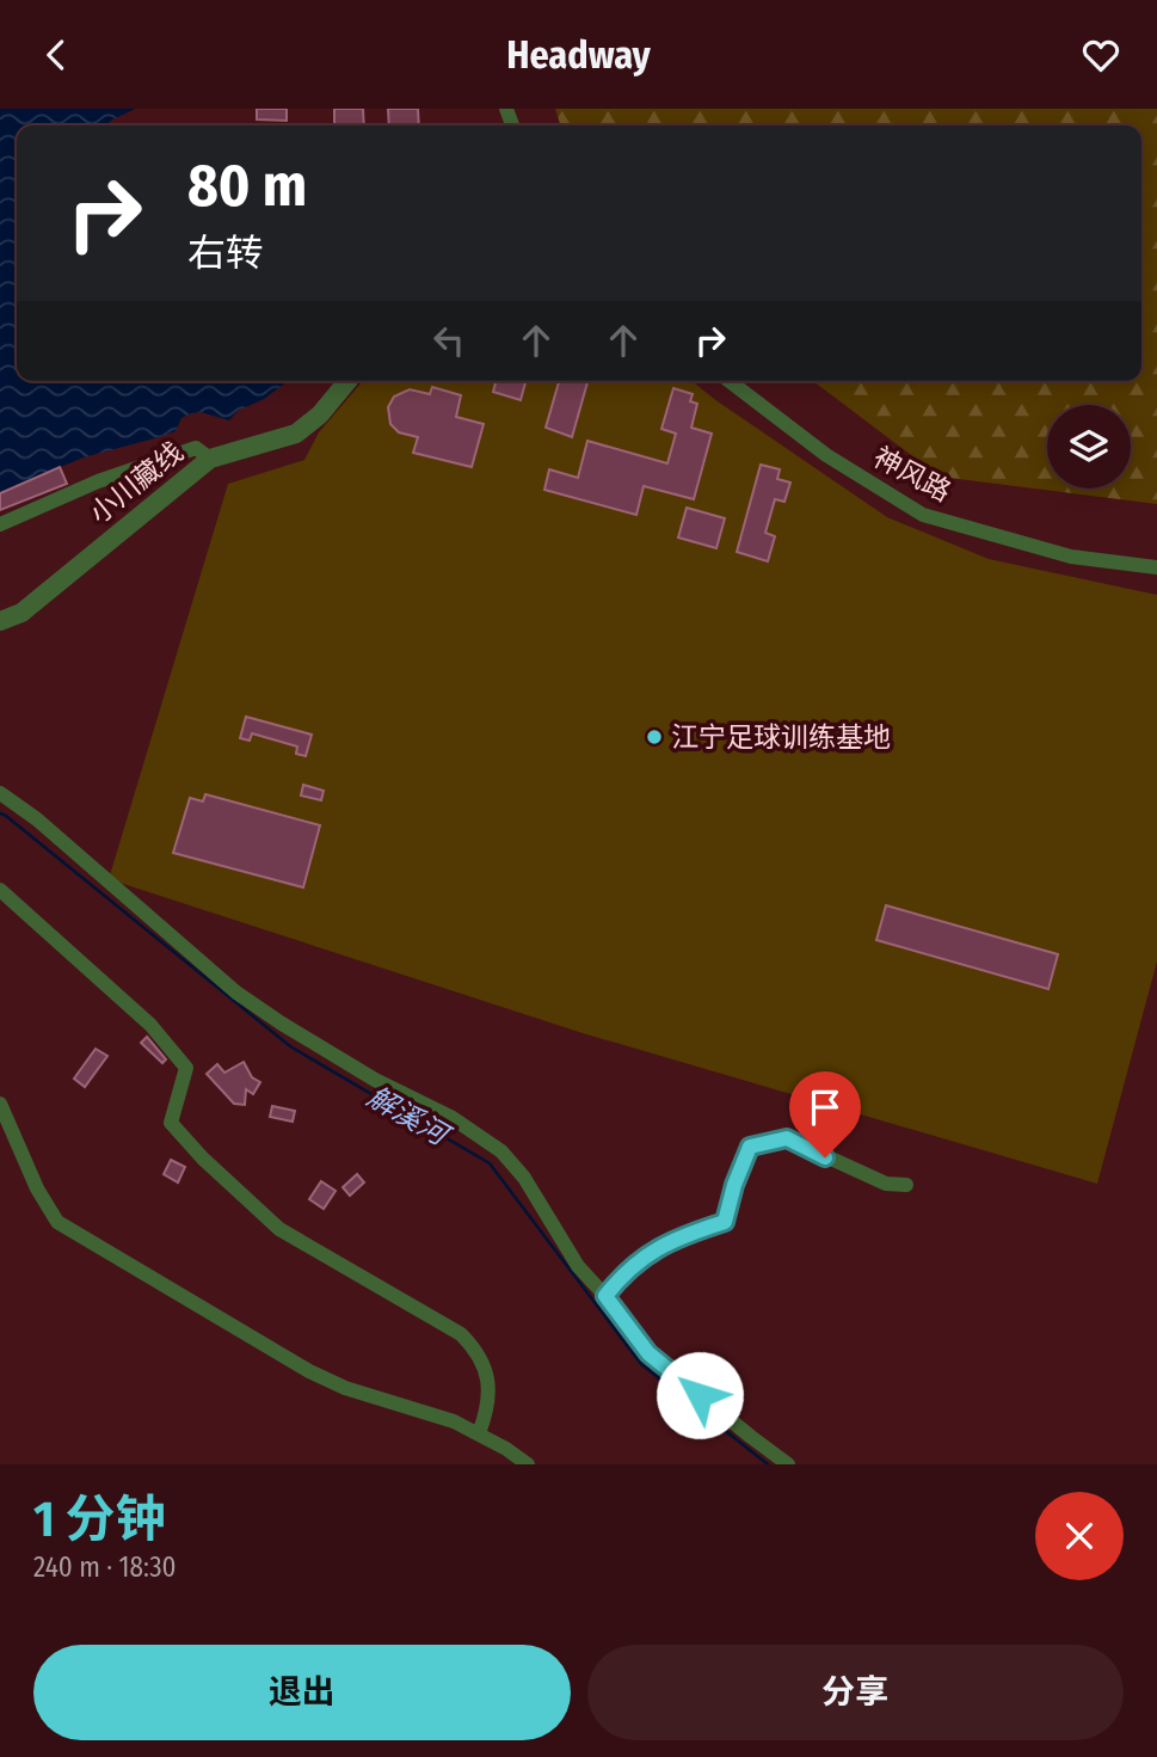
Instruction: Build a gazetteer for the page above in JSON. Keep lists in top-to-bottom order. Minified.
{"streets":{"street":["神风路","小川藏线"]},"water":["解溪河"],"places":["江宁足球训练基地"],"page":{"header":"Headway","turn":["80 m","右转"],"heading":["1 分钟","240 m · 18:30"],"buttons":["退出","分享"]}}
